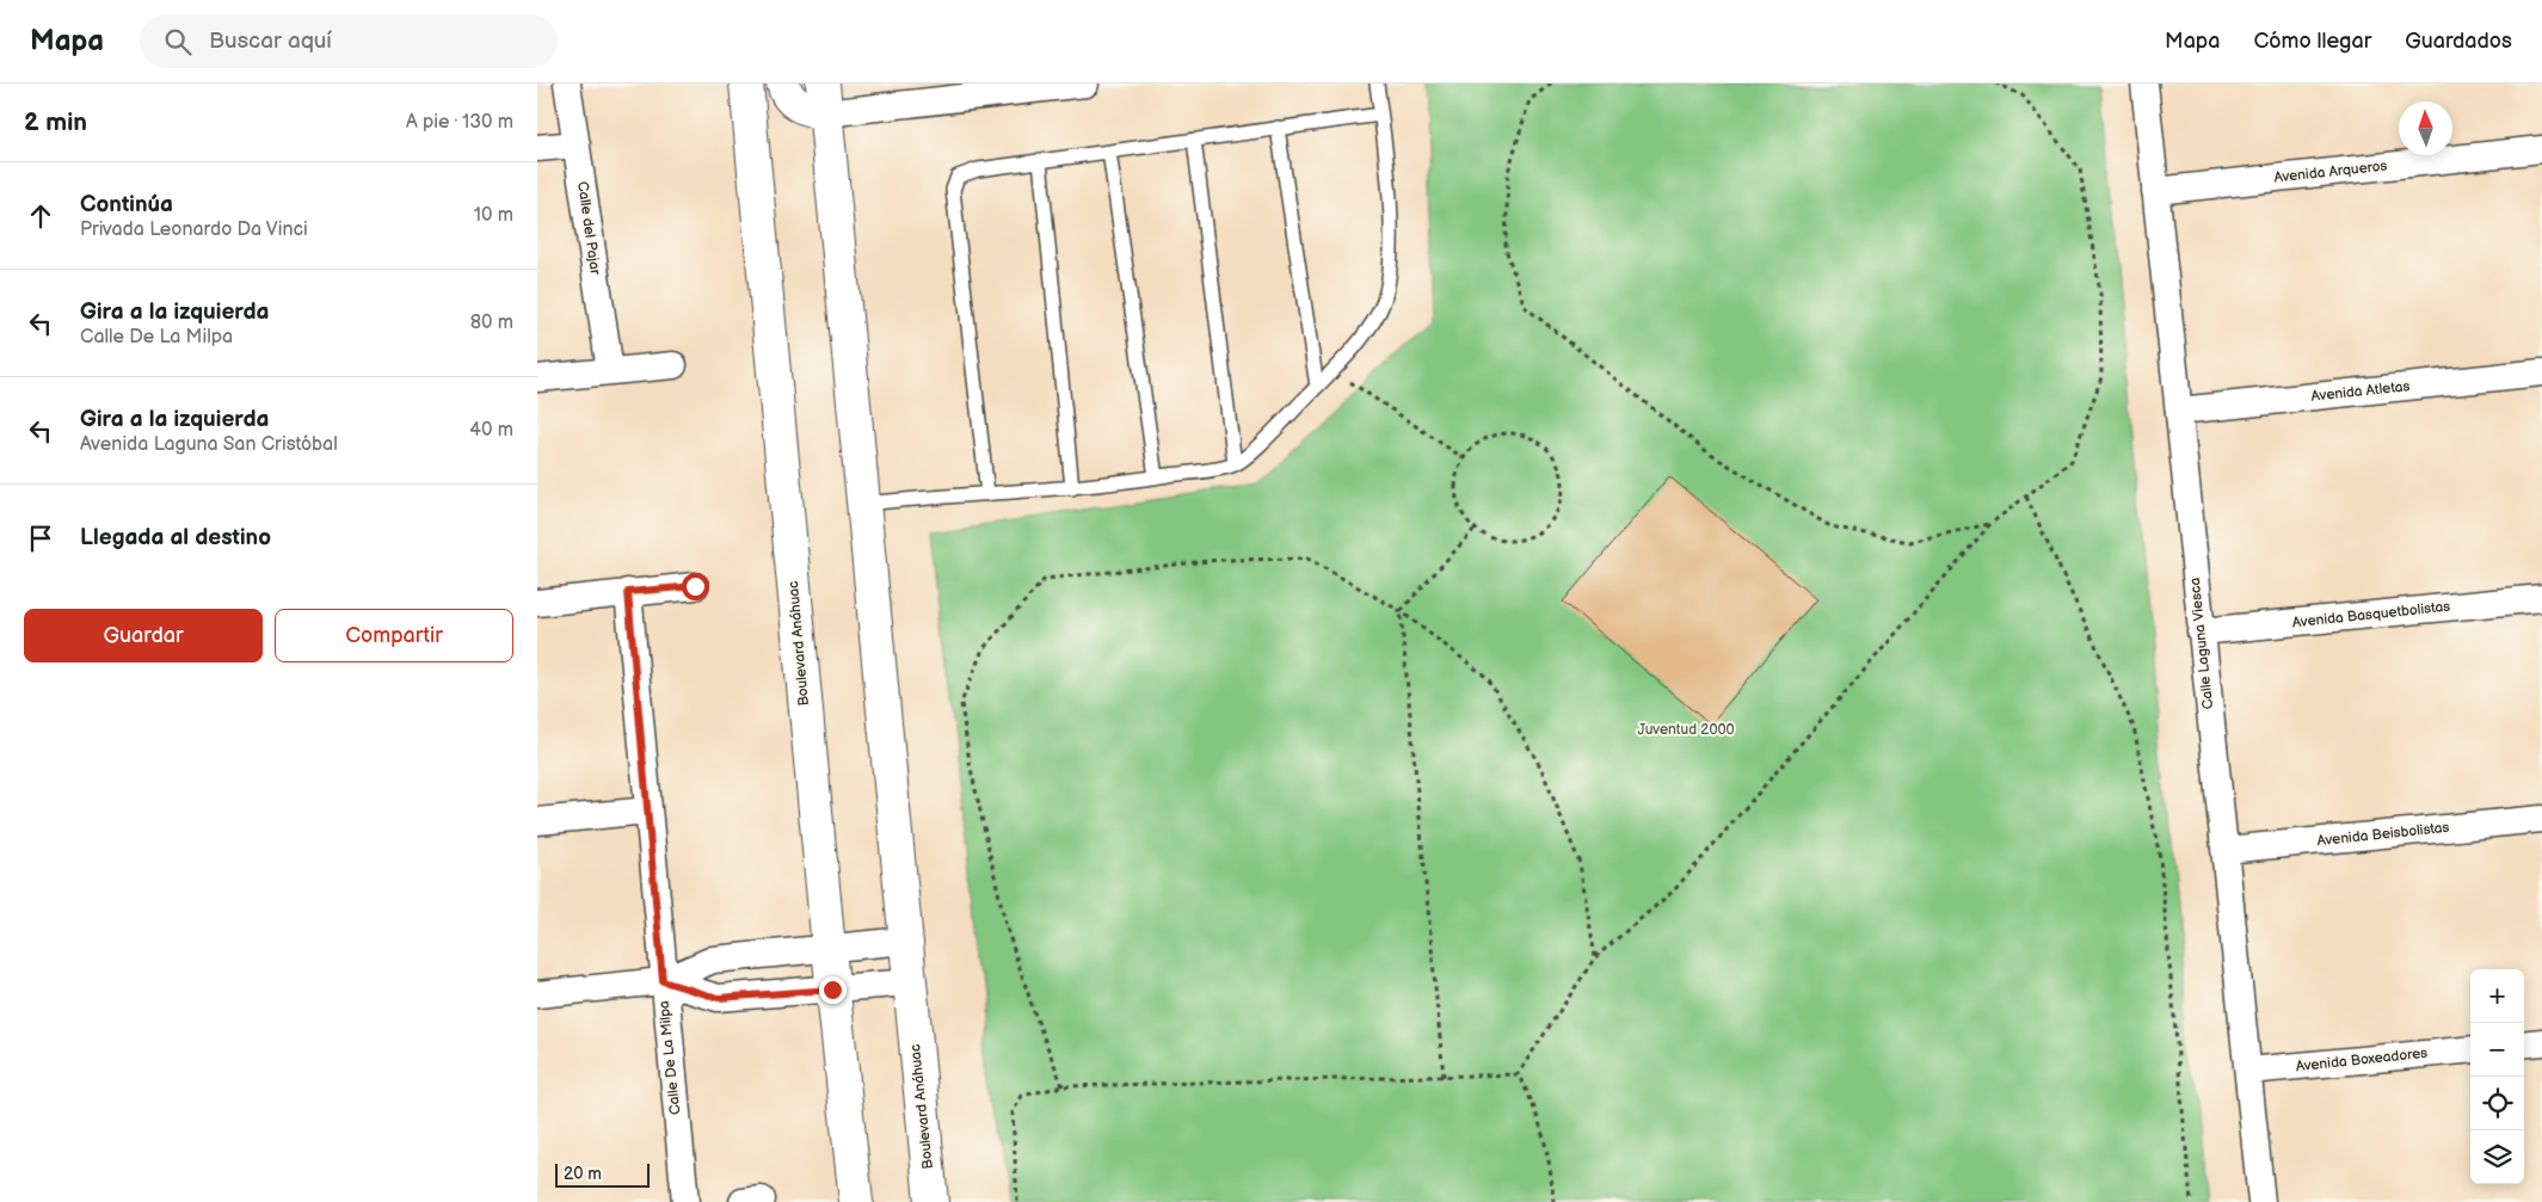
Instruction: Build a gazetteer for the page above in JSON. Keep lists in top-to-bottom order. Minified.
{"streets":{"main road":["Boulevard Anáhuac"],"street":["Avenida Arqueros","Calle del Pajar","Avenida Atletas","Avenida Basquetbolistas","Calle Laguna Viesca","Avenida Beisbolistas","Calle De La Milpa","Avenida Boxeadores"]},"crossings":[["Avenida Arqueros","Calle Laguna Viesca"],["Avenida Atletas","Calle Laguna Viesca"],["Avenida Basquetbolistas","Calle Laguna Viesca"],["Calle Laguna Viesca","Avenida Beisbolistas"],["Calle Laguna Viesca","Avenida Boxeadores"]],"parks":["Juventud 2000"],"scale_bar":"20 m","north":"top","page":{"header":"Mapa","search":"Buscar aquí","nav":["Mapa","Cómo llegar","Guardados"],"heading":["2 min","A pie · 130 m"],"list":[["Continúa","Privada Leonardo Da Vinci","10 m"],["Gira a la izquierda","Calle De La Milpa","80 m"],["Gira a la izquierda","Avenida Laguna San Cristóbal","40 m"],"Llegada al destino"],"buttons":["Guardar","Compartir"],"map_buttons":["+","−"],"scale":"20 m"}}
